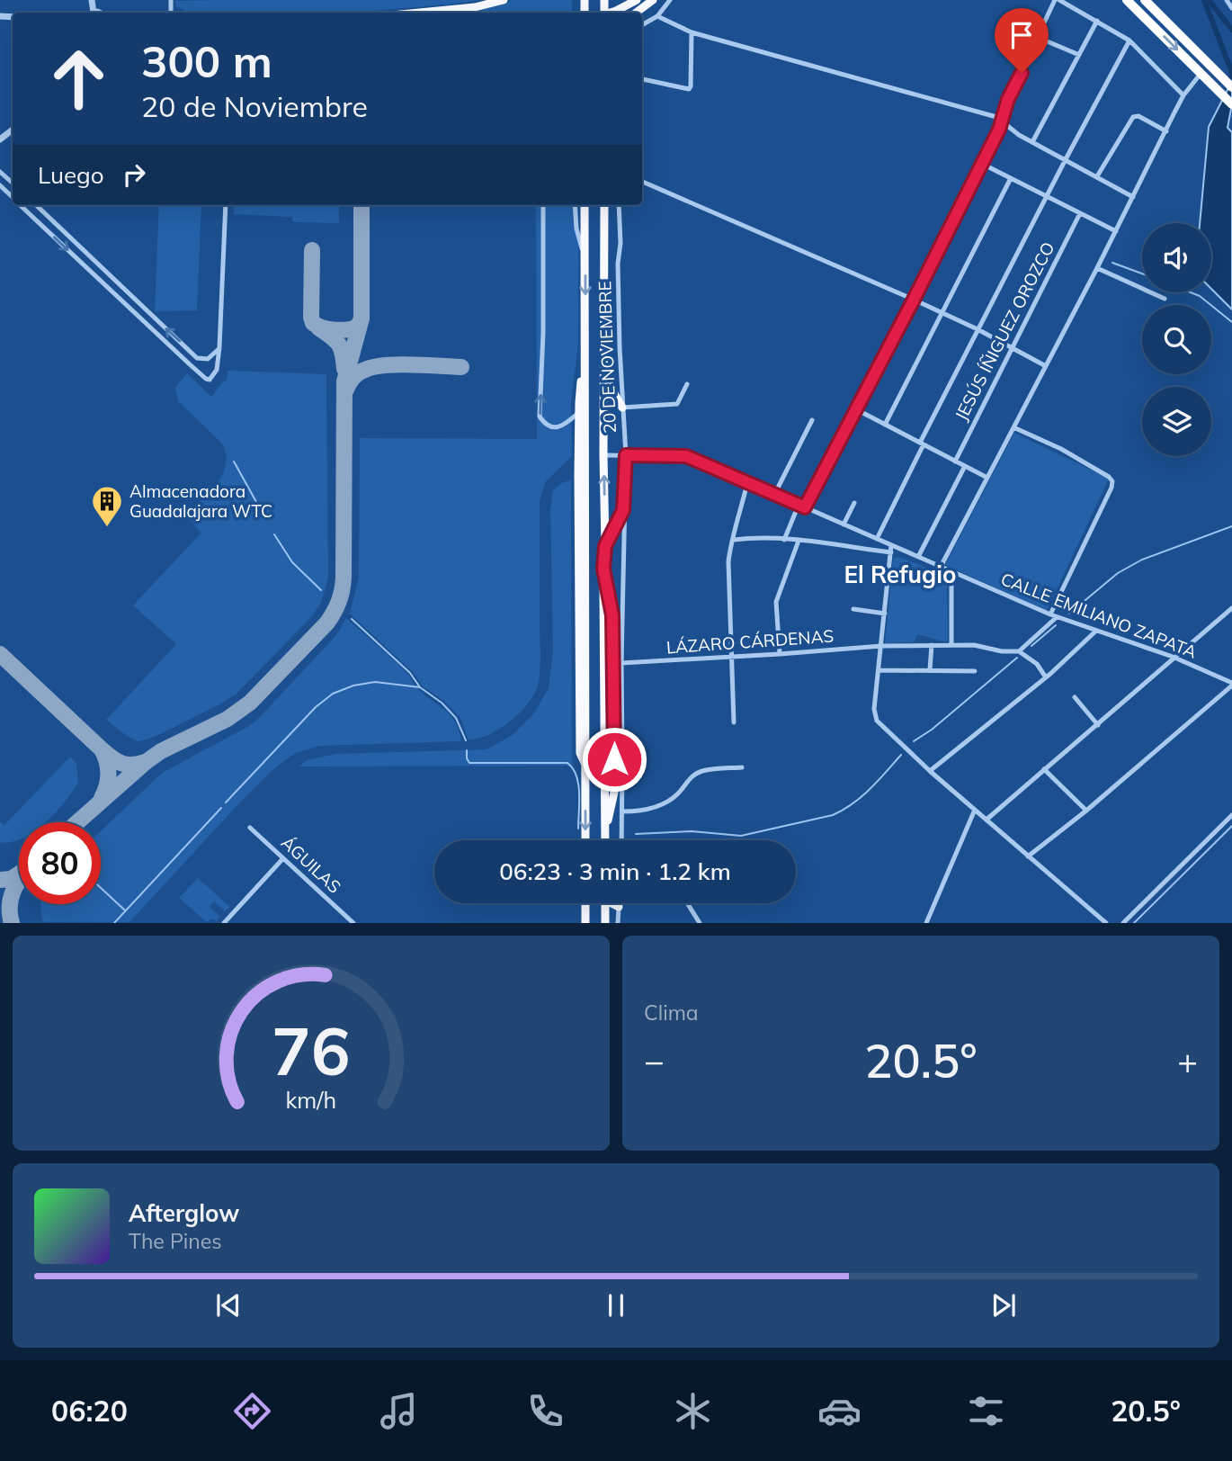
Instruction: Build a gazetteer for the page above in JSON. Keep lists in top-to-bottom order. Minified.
{"streets":{"street":["JESÚS ÍÑIGUEZ OROZCO","20 DE NOVIEMBRE","CALLE EMILIANO ZAPATA","LÁZARO CÁRDENAS","ÁGUILAS"]},"crossings":[["20 DE NOVIEMBRE","CALLE EMILIANO ZAPATA"],["20 DE NOVIEMBRE","LÁZARO CÁRDENAS"]],"districts":["El Refugio"],"places":{"building":["Almacenadora Guadalajara WTC"]},"page":{"turn":["300 m","20 de Noviembre"],"then":"Luego","limit":"80","trip":"06:23 · 3 min · 1.2 km","tile":"Clima","heat":["−","20.5°","+"],"song":["Afterglow","The Pines"],"tabs":["06:20","20.5°"],"gauge":["76","km/h"]}}
